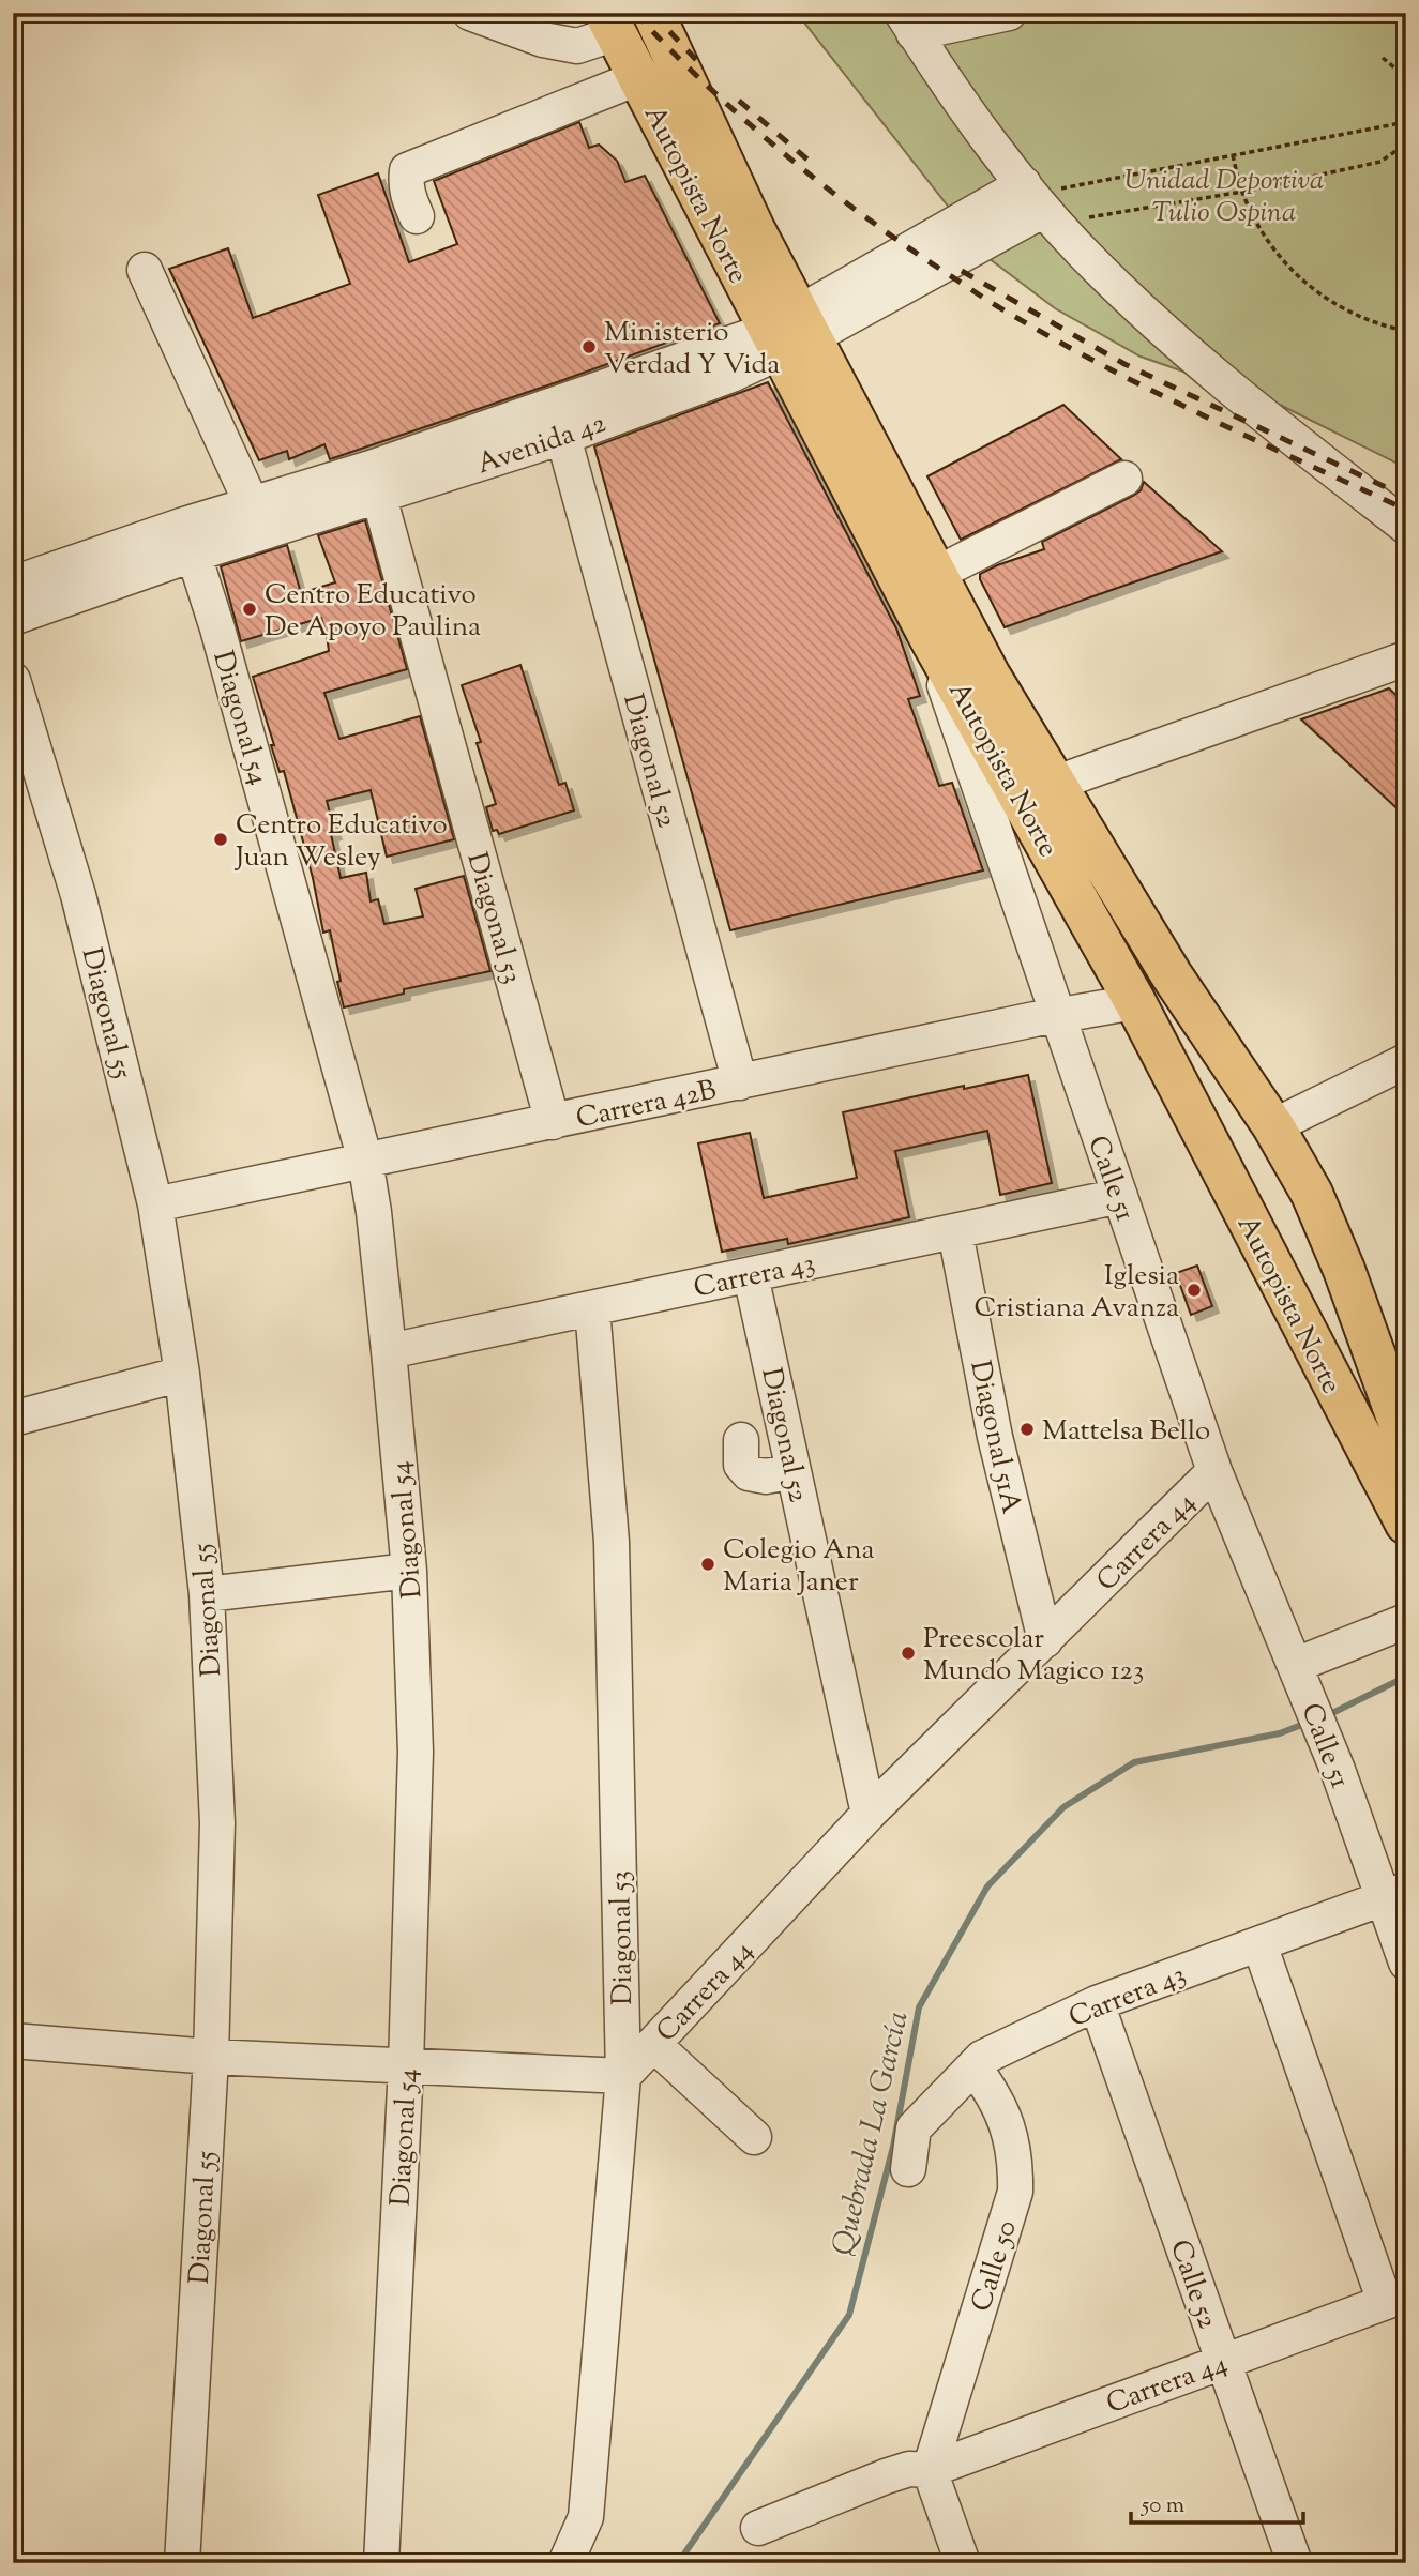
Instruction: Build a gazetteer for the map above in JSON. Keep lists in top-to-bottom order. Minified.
{"streets":{"main road":["Autopista Norte"],"street":["Avenida 42","Diagonal 54","Diagonal 52","Diagonal 53","Diagonal 55","Carrera 42B","Calle 51","Carrera 43","Diagonal 51A","Carrera 44","Calle 50","Calle 52"]},"crossings":[["Autopista Norte","Avenida 42"],["Autopista Norte","Carrera 42B"],["Autopista Norte","Calle 51"],["Avenida 42","Diagonal 54"],["Avenida 42","Diagonal 52"],["Avenida 42","Diagonal 53"],["Diagonal 54","Carrera 42B"],["Diagonal 54","Carrera 43"],["Diagonal 52","Carrera 42B"],["Diagonal 52","Carrera 43"],["Diagonal 52","Carrera 44"],["Diagonal 53","Carrera 42B"],["Diagonal 53","Carrera 43"],["Diagonal 53","Carrera 44"],["Diagonal 55","Carrera 42B"],["Carrera 42B","Calle 51"],["Calle 51","Carrera 43"],["Calle 51","Carrera 44"],["Carrera 43","Diagonal 51A"],["Carrera 43","Calle 50"],["Carrera 43","Calle 52"],["Diagonal 51A","Carrera 44"],["Carrera 44","Calle 50"],["Carrera 44","Calle 52"]],"water":["Quebrada La García"],"parks":["Unidad Deportiva Tulio Ospina"],"places":["Ministerio Verdad Y Vida","Centro Educativo De Apoyo Paulina","Centro Educativo Juan Wesley","Iglesia Cristiana Avanza","Mattelsa Bello","Colegio Ana Maria Janer","Preescolar Mundo Magico 123"],"scale_bar":"50 m"}
